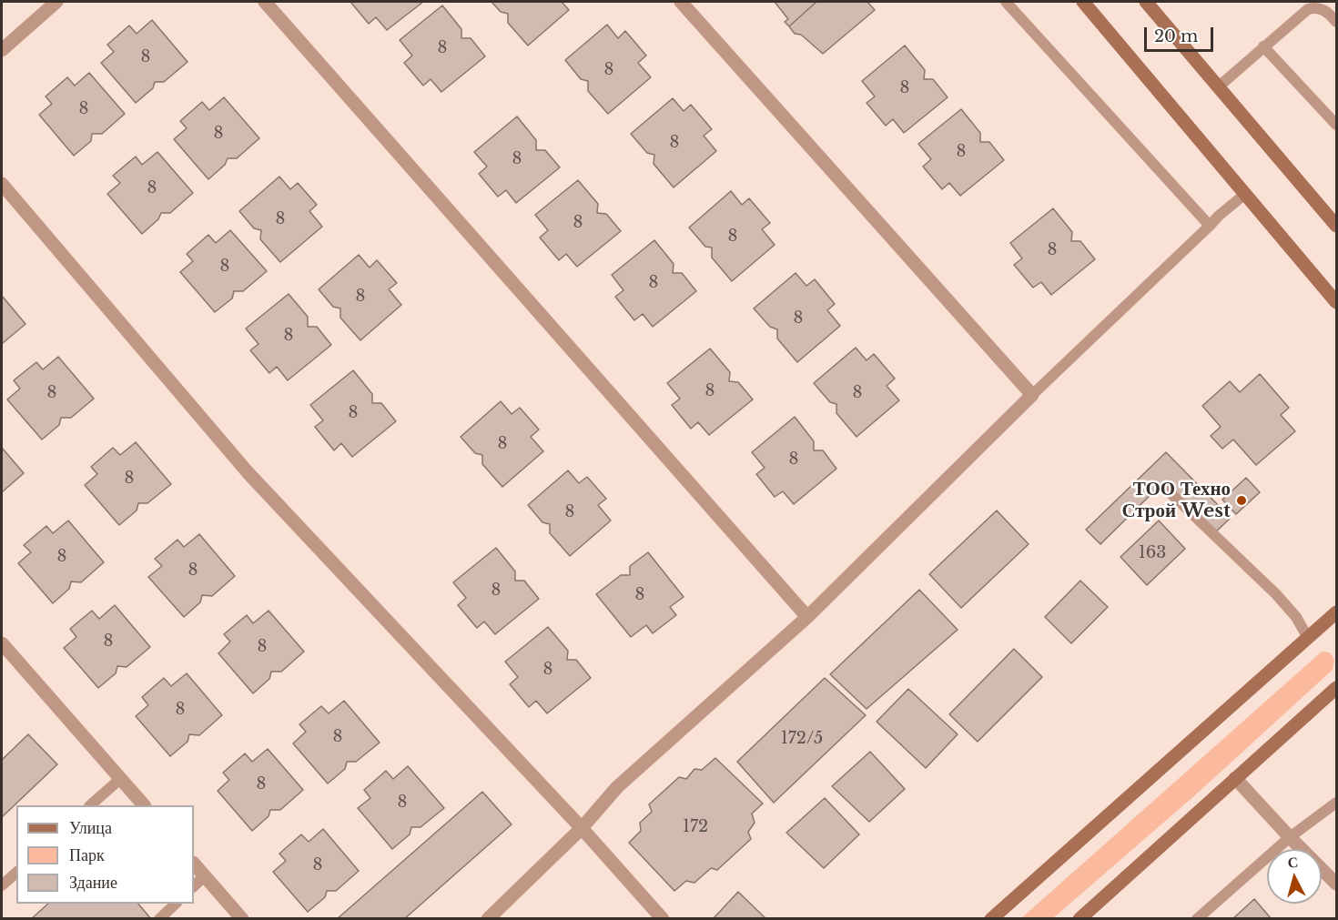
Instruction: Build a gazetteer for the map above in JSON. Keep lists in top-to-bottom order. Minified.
{"places":["ТОО Техно Строй West"],"house_numbers":["8","8","8","8","8","8","8","8","8","8","8","8","8","8","8","8","8","8","8","8","8","8","8","8","8","8","8","163","8","8","8","8","8","8","8","8","8","172/5","8","8","172","8"],"legend":["Улица","Парк","Здание"],"scale_bar":"20 m","north":"top"}
